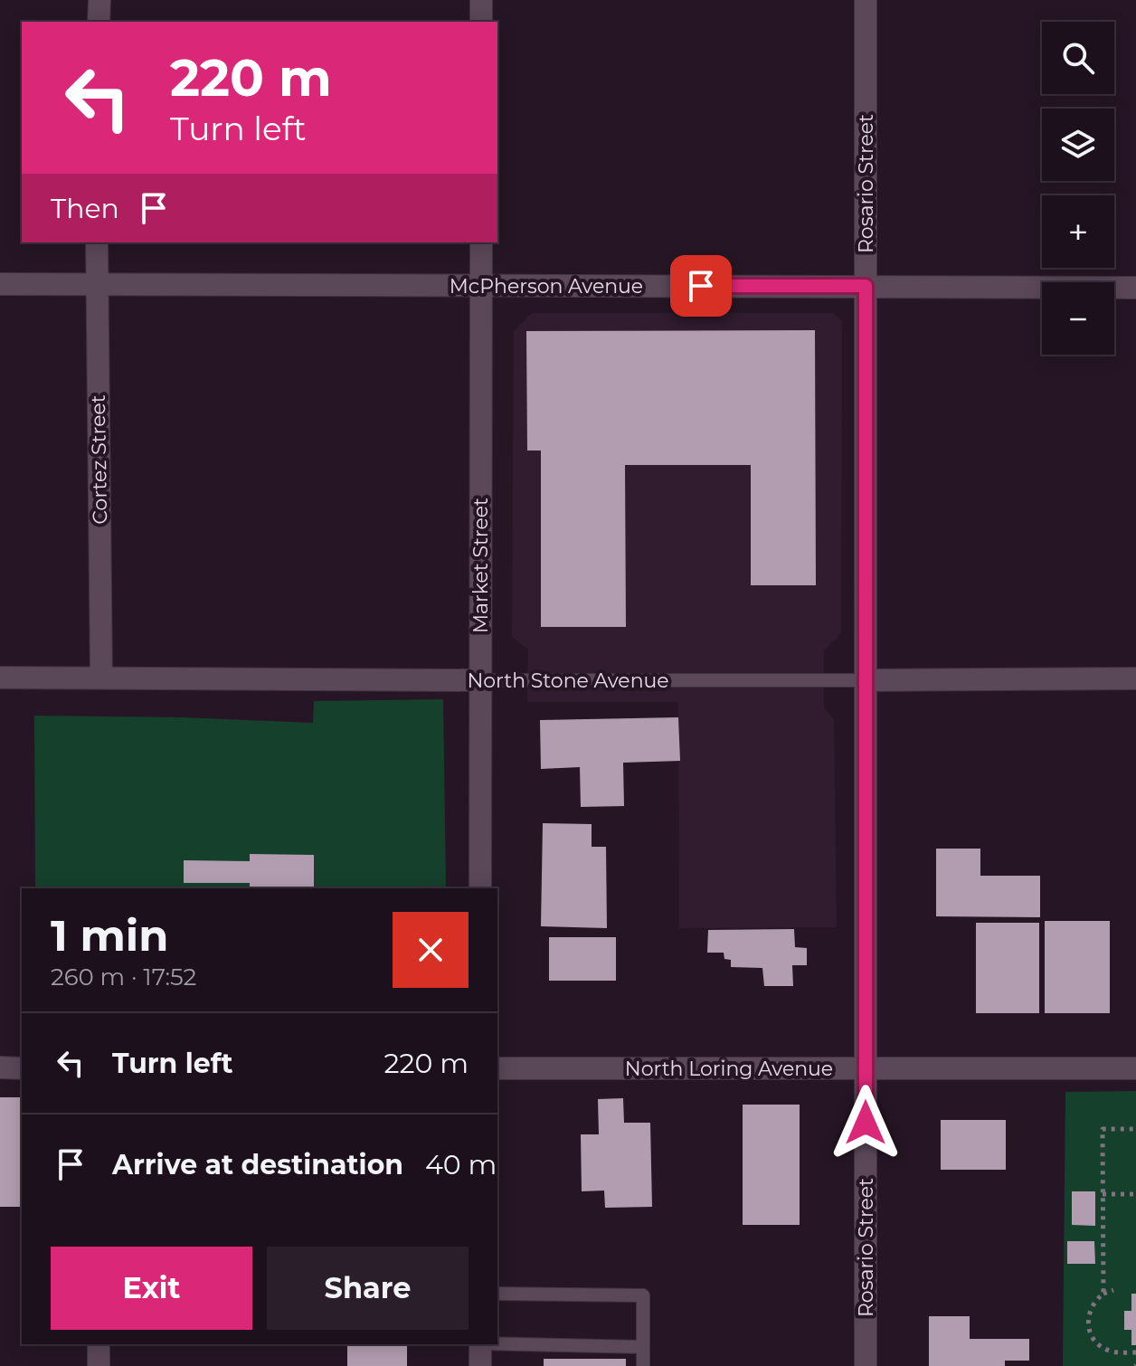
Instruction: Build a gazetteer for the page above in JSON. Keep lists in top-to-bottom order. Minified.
{"streets":{"street":["Rosario Street","McPherson Avenue","Cortez Street","Market Street","North Stone Avenue","North Loring Avenue"]},"crossings":[["Rosario Street","McPherson Avenue"],["Rosario Street","North Stone Avenue"],["Rosario Street","North Loring Avenue"],["McPherson Avenue","Cortez Street"],["McPherson Avenue","Market Street"],["Cortez Street","North Stone Avenue"],["Market Street","North Stone Avenue"]],"page":{"map_buttons":["+","−"],"turn":["220 m","Turn left"],"then":"Then","heading":["1 min","260 m · 17:52"],"list":[{"name":"Turn left","value":"220 m"},{"name":"Arrive at destination","value":"40 m"}],"buttons":["Exit","Share"]}}
